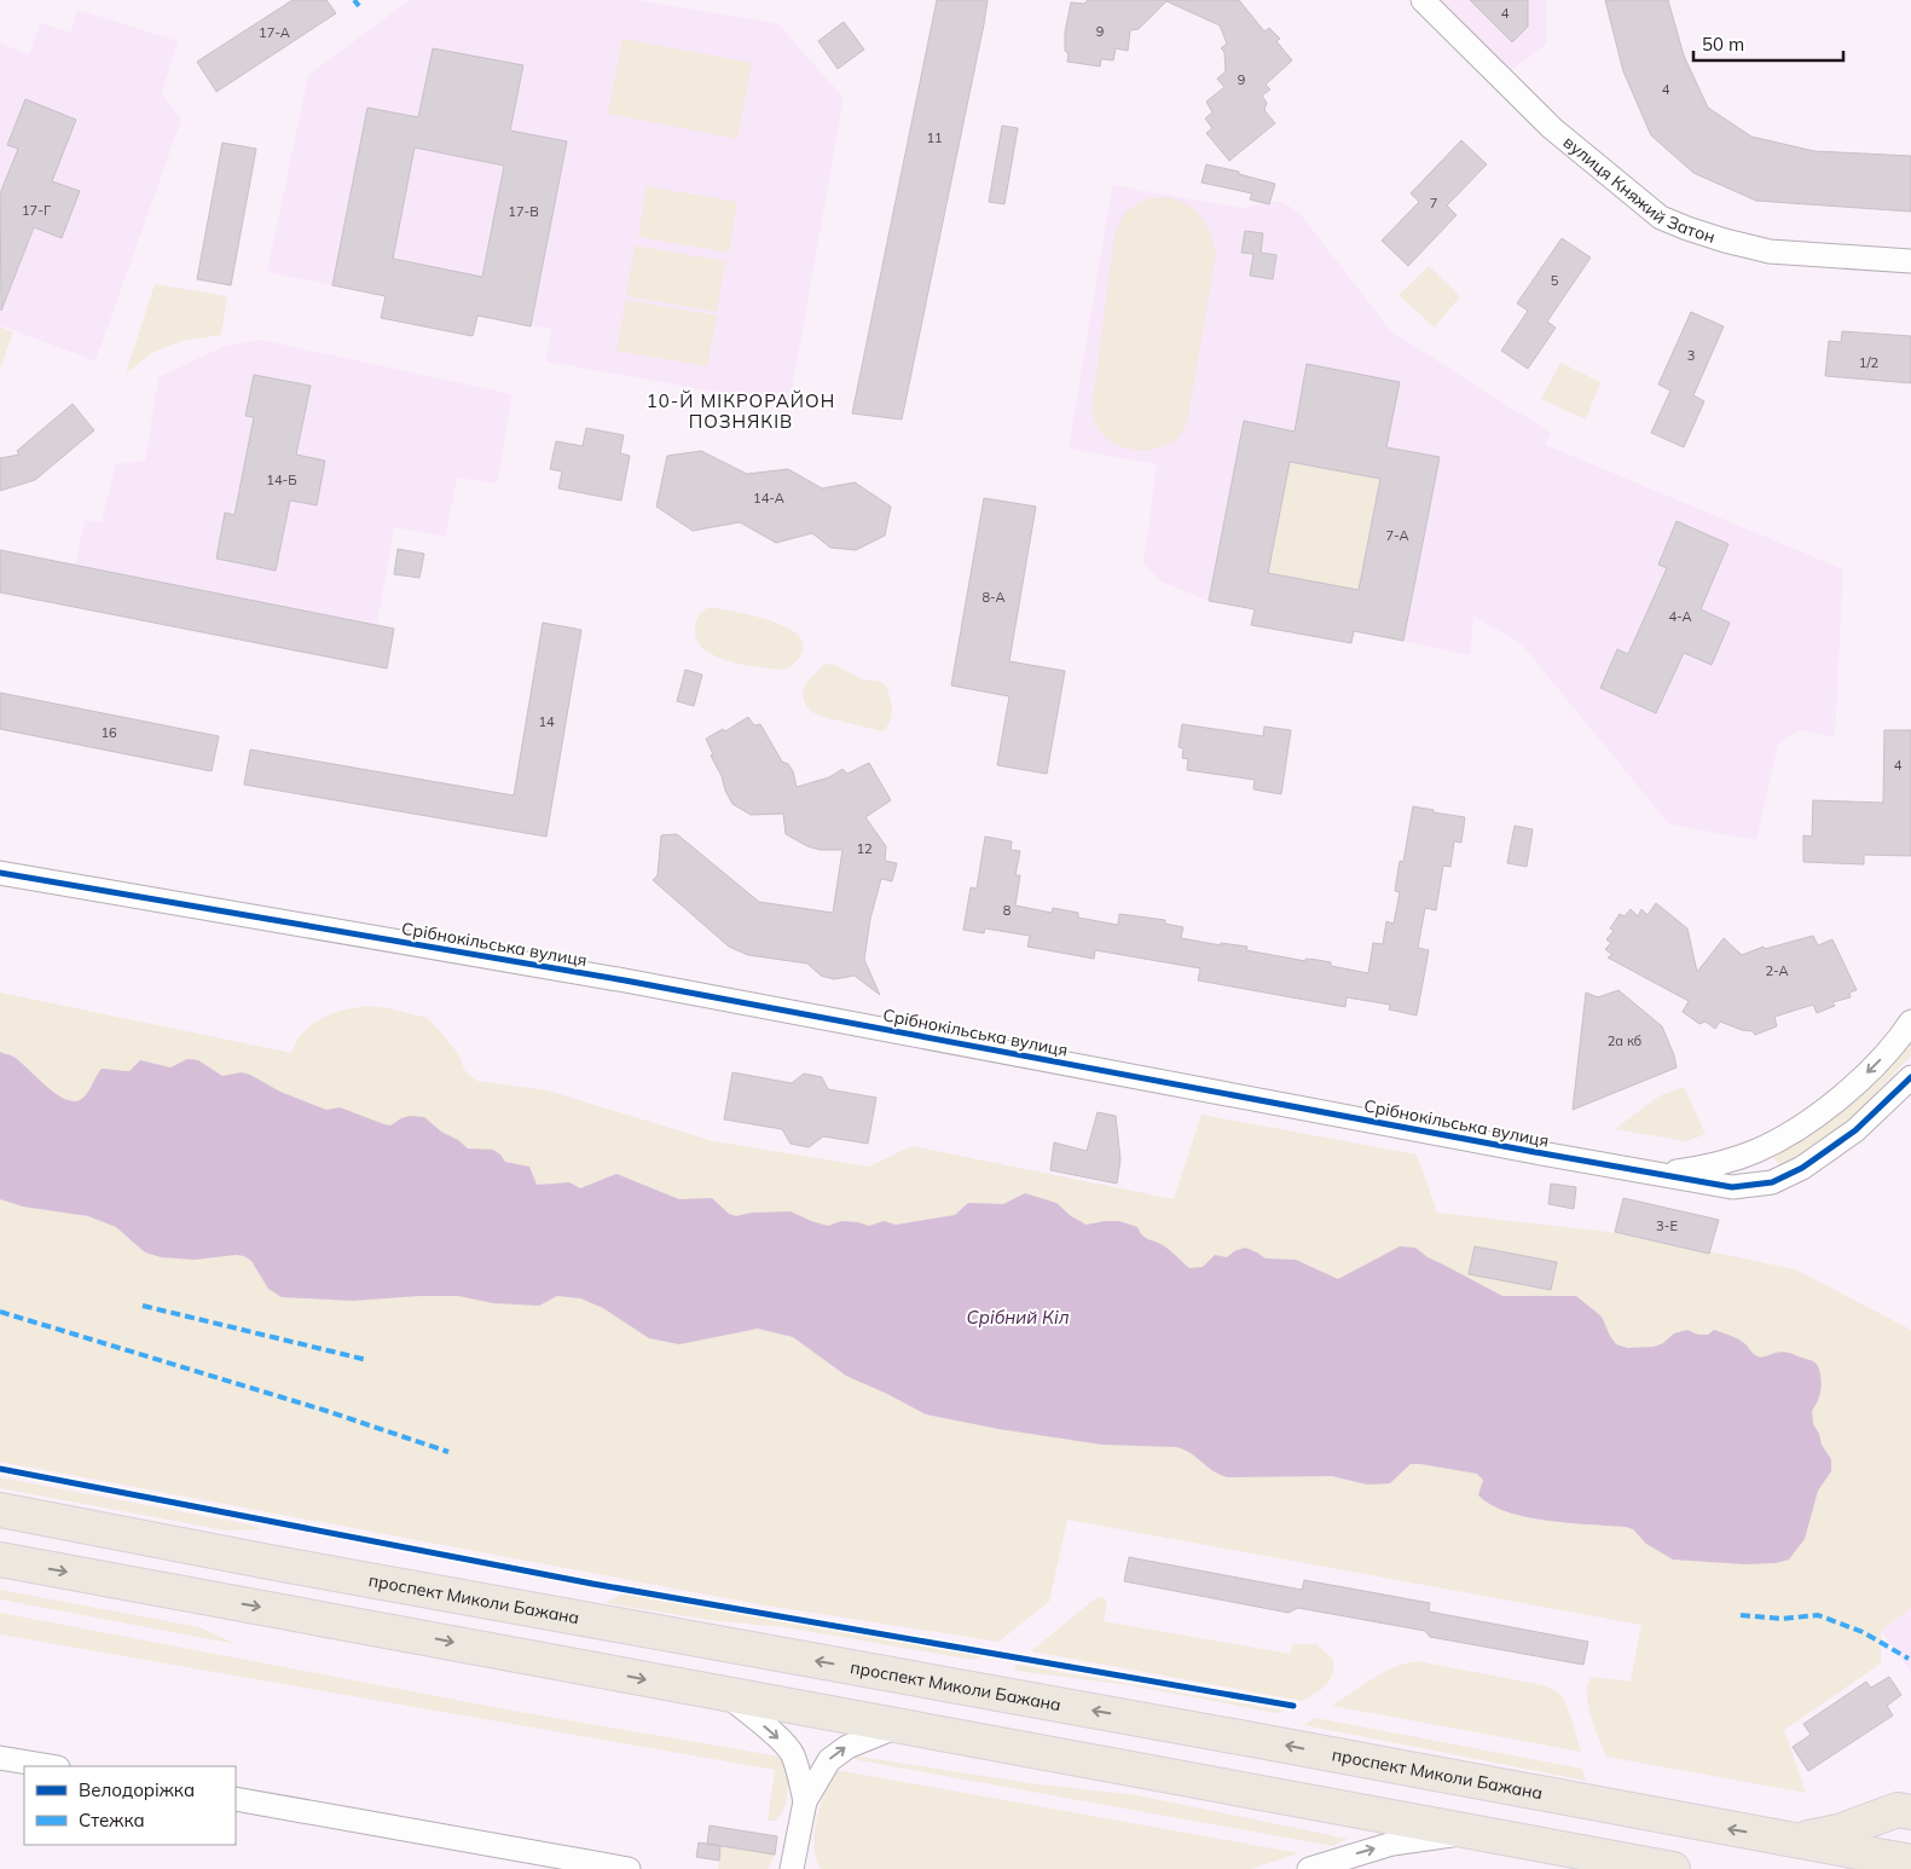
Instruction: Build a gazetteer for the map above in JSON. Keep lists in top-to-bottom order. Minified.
{"streets":{"highway":["проспект Миколи Бажана"],"street":["вулиця Княжий Затон","Срібнокільська вулиця"]},"districts":["10-Й МІКРОРАЙОН ПОЗНЯКІВ"],"water":["Срібний Кіл"],"house_numbers":["4","9","17-А","9","4","11","7","17-Г","17-В","5","3","1/2","14-Б","14-А","7-А","8-А","4-А","14","16","4","12","8","2-А","2а кб","3-Е"],"legend":["Велодоріжка","Стежка"],"scale_bar":"50 m"}
